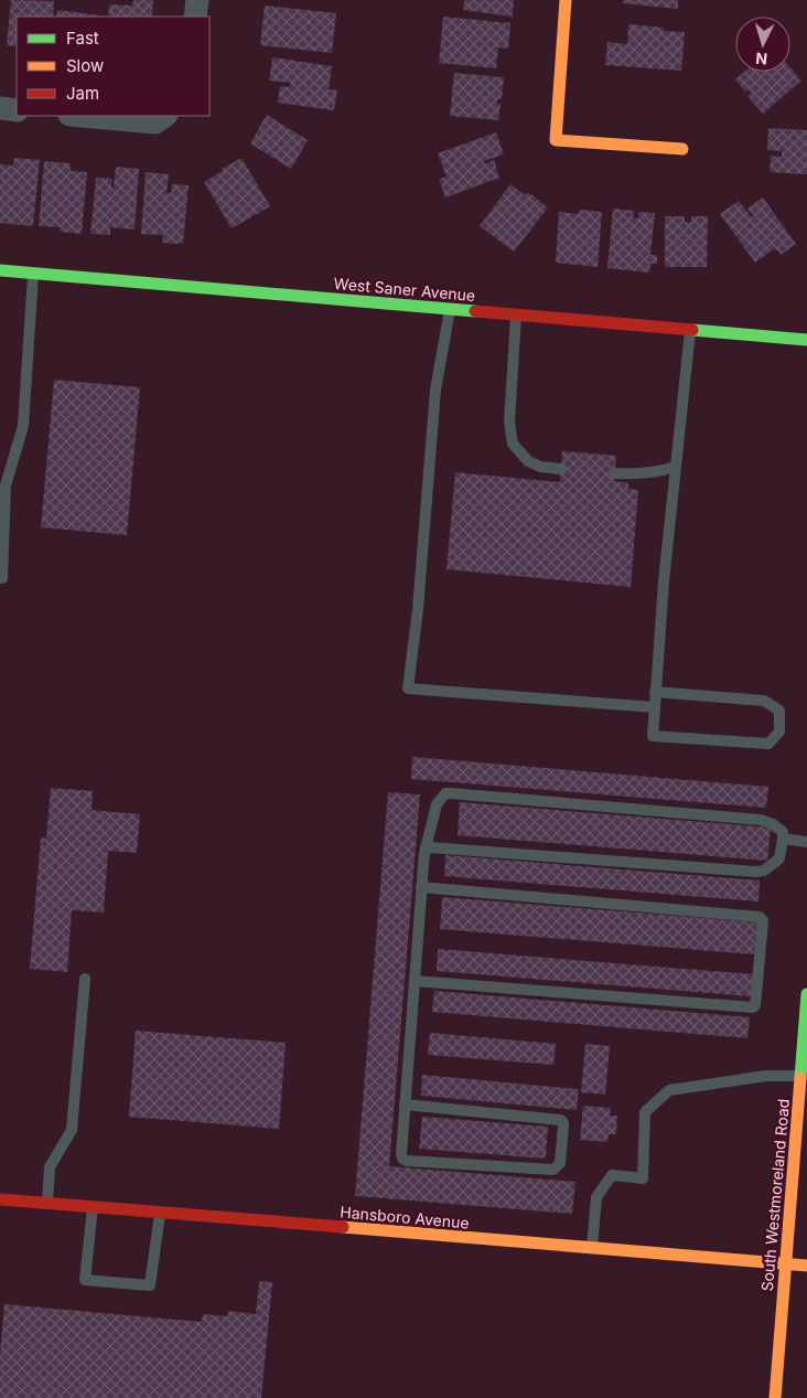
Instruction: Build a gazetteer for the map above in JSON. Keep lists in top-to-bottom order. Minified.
{"streets":{"street":["West Saner Avenue","South Westmoreland Road","Hansboro Avenue"]},"crossings":[["South Westmoreland Road","Hansboro Avenue"]],"legend":["Fast","Slow","Jam"],"north":"bottom"}
